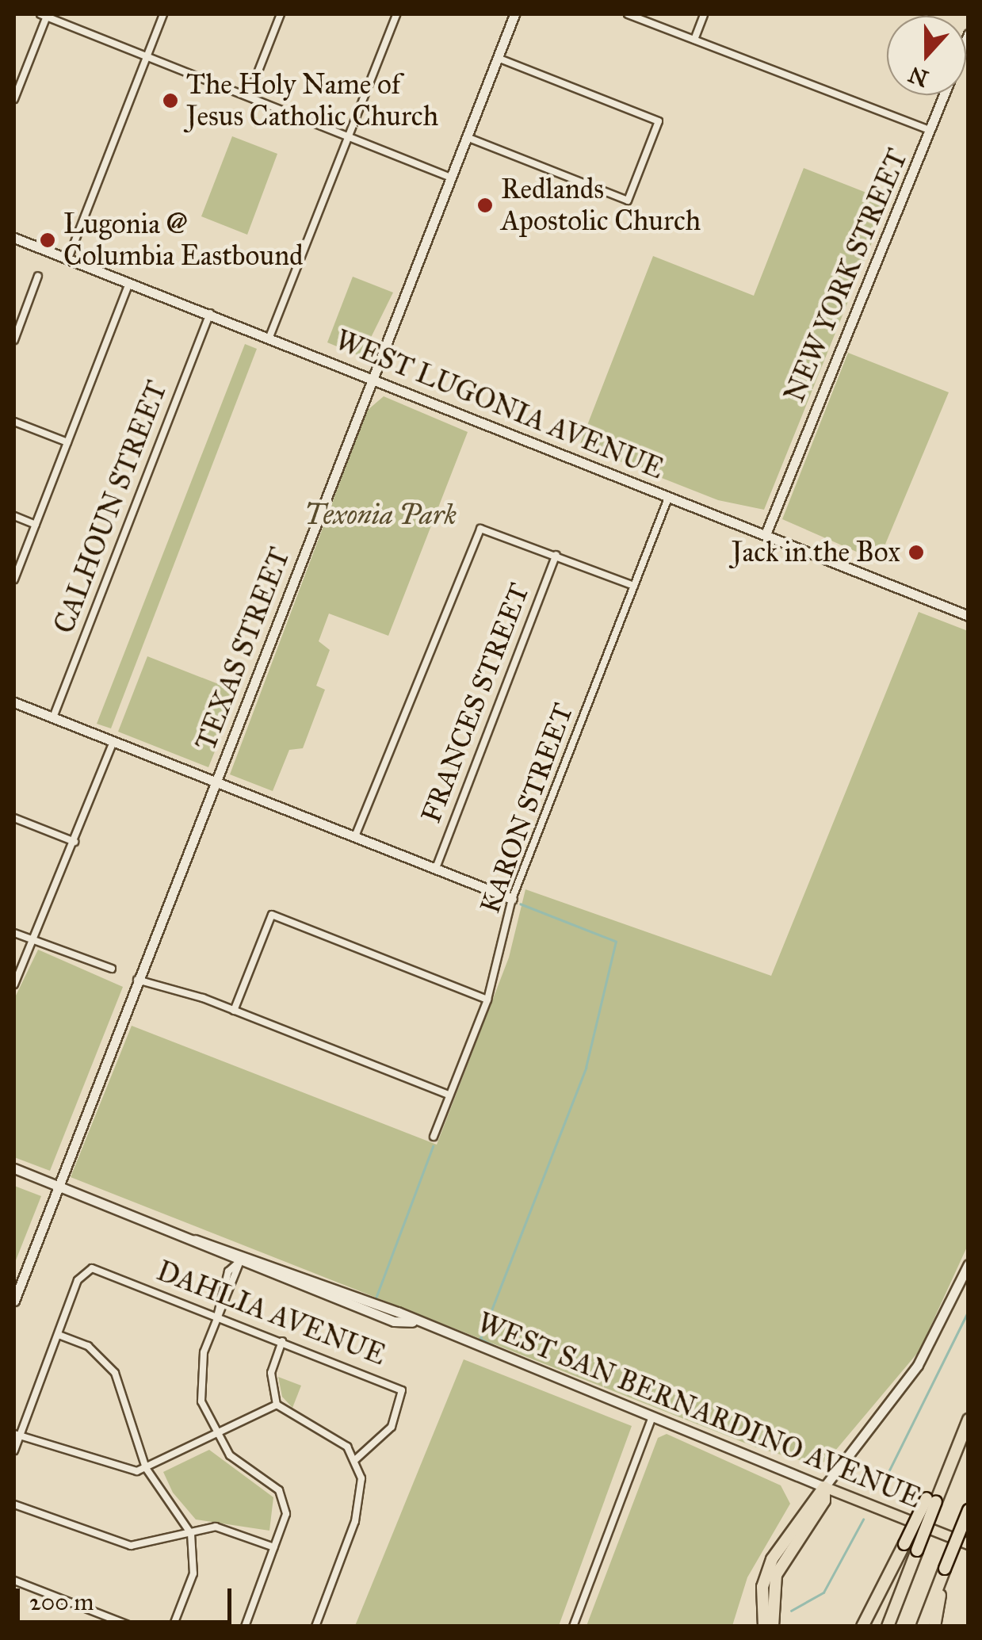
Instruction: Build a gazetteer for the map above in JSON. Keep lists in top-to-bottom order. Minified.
{"streets":{"main road":["WEST SAN BERNARDINO AVENUE"],"street":["NEW YORK STREET","WEST LUGONIA AVENUE","CALHOUN STREET","TEXAS STREET","FRANCES STREET","KARON STREET","DAHLIA AVENUE"]},"crossings":[["NEW YORK STREET","WEST LUGONIA AVENUE"],["WEST LUGONIA AVENUE","CALHOUN STREET"],["WEST LUGONIA AVENUE","TEXAS STREET"],["WEST LUGONIA AVENUE","KARON STREET"],["TEXAS STREET","WEST SAN BERNARDINO AVENUE"]],"parks":["Texonia Park"],"places":["The Holy Name of Jesus Catholic Church","Redlands Apostolic Church","Lugonia @ Columbia Eastbound","Jack in the Box"],"scale_bar":"200 m","north":"bottom"}
